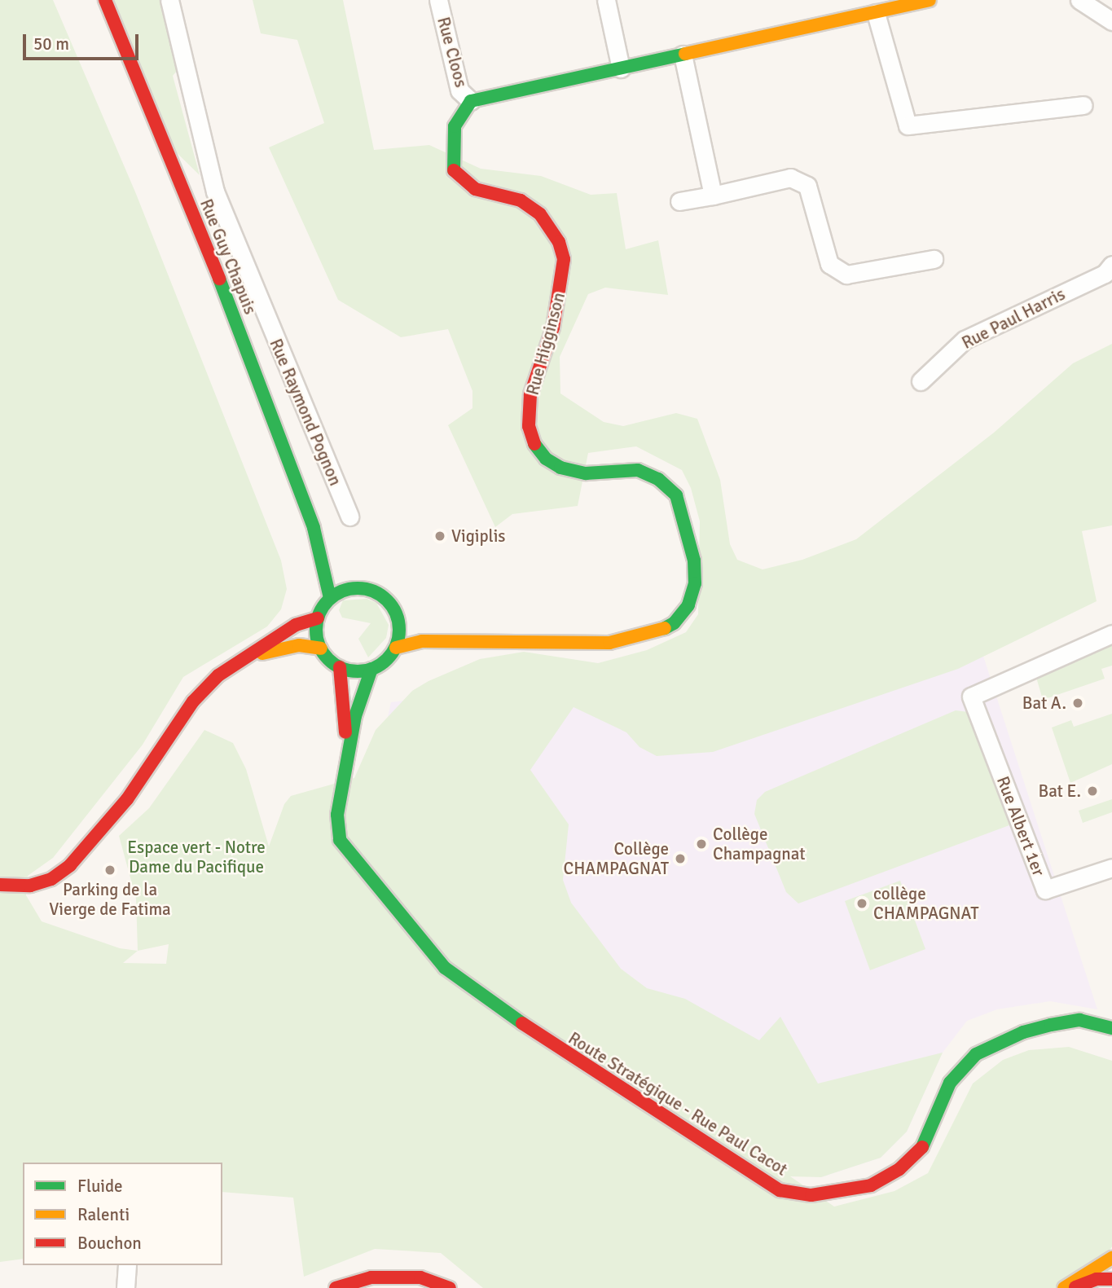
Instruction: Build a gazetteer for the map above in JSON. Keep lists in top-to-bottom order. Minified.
{"streets":{"street":["Rue Cloos","Rue Guy Chapuis","Rue Paul Harris","Rue Higginson","Rue Raymond Pognon","Rue Albert 1er","Route Stratégique - Rue Paul Cacot"]},"crossings":[["Rue Cloos","Rue Higginson"],["Rue Guy Chapuis","Rue Higginson"],["Rue Guy Chapuis","Route Stratégique - Rue Paul Cacot"],["Rue Higginson","Route Stratégique - Rue Paul Cacot"]],"parks":["Espace vert - Notre Dame du Pacifique"],"places":["Vigiplis","Bat A.","Bat E.","Collège Champagnat","Collège CHAMPAGNAT","Parking de la Vierge de Fatima","collège CHAMPAGNAT"],"legend":["Fluide","Ralenti","Bouchon"],"scale_bar":"50 m"}
